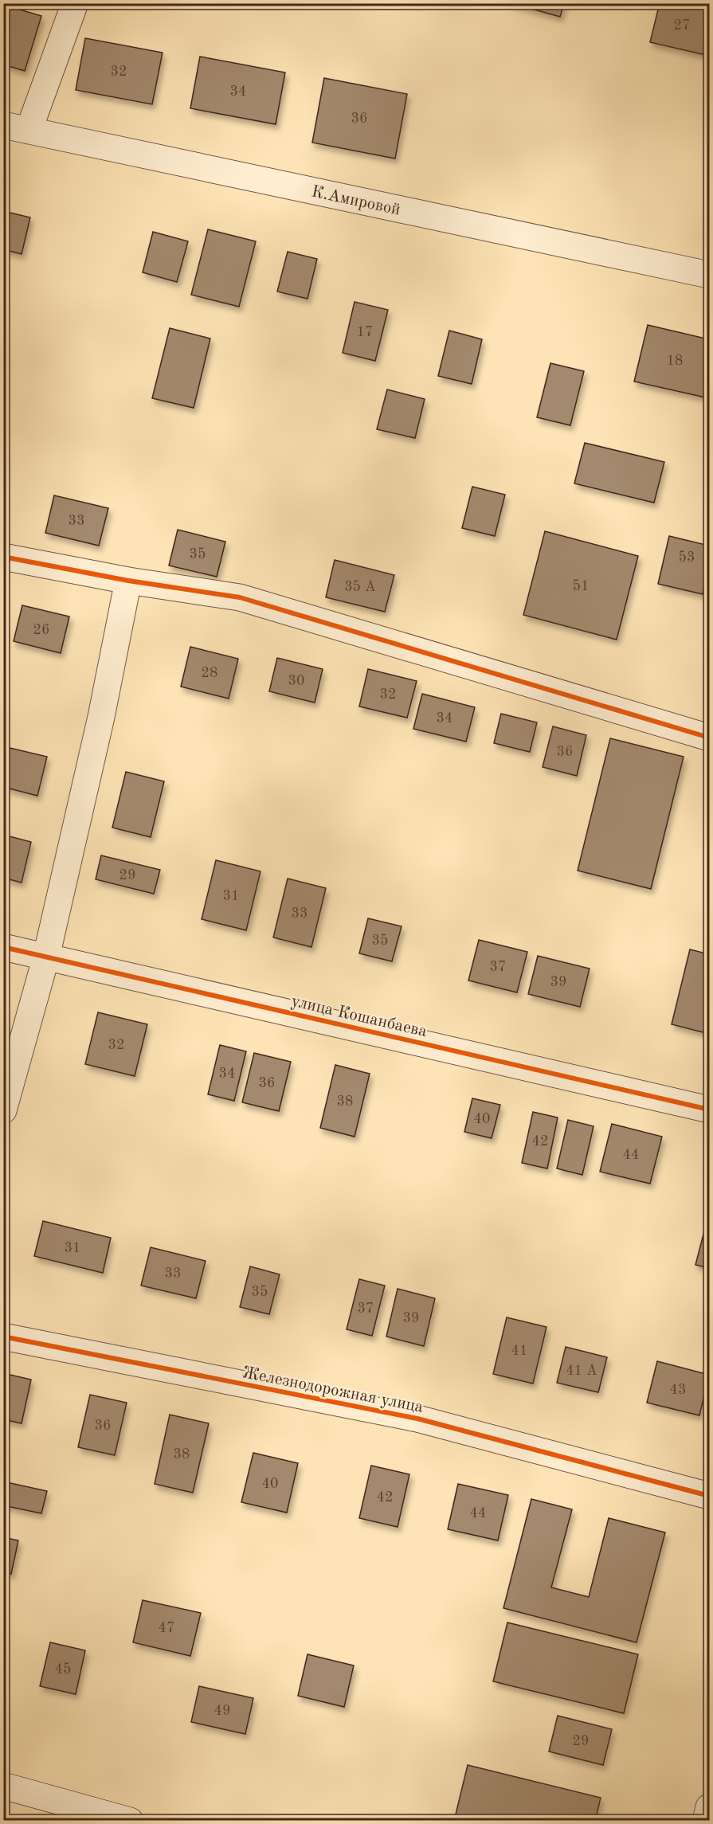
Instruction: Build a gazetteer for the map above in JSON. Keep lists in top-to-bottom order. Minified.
{"streets":{"street":["К.Амировой","улица Кошанбаева","Железнодорожная улица"]},"house_numbers":["27","32","34","36","17","18","33","35","53","51","35 А","26","28","30","32","34","36","29","31","33","35","37","39","32","34","36","38","40","42","44","31","33","35","37","39","41","41 А","43","36","38","40","42","44","47","45","49","29"]}
